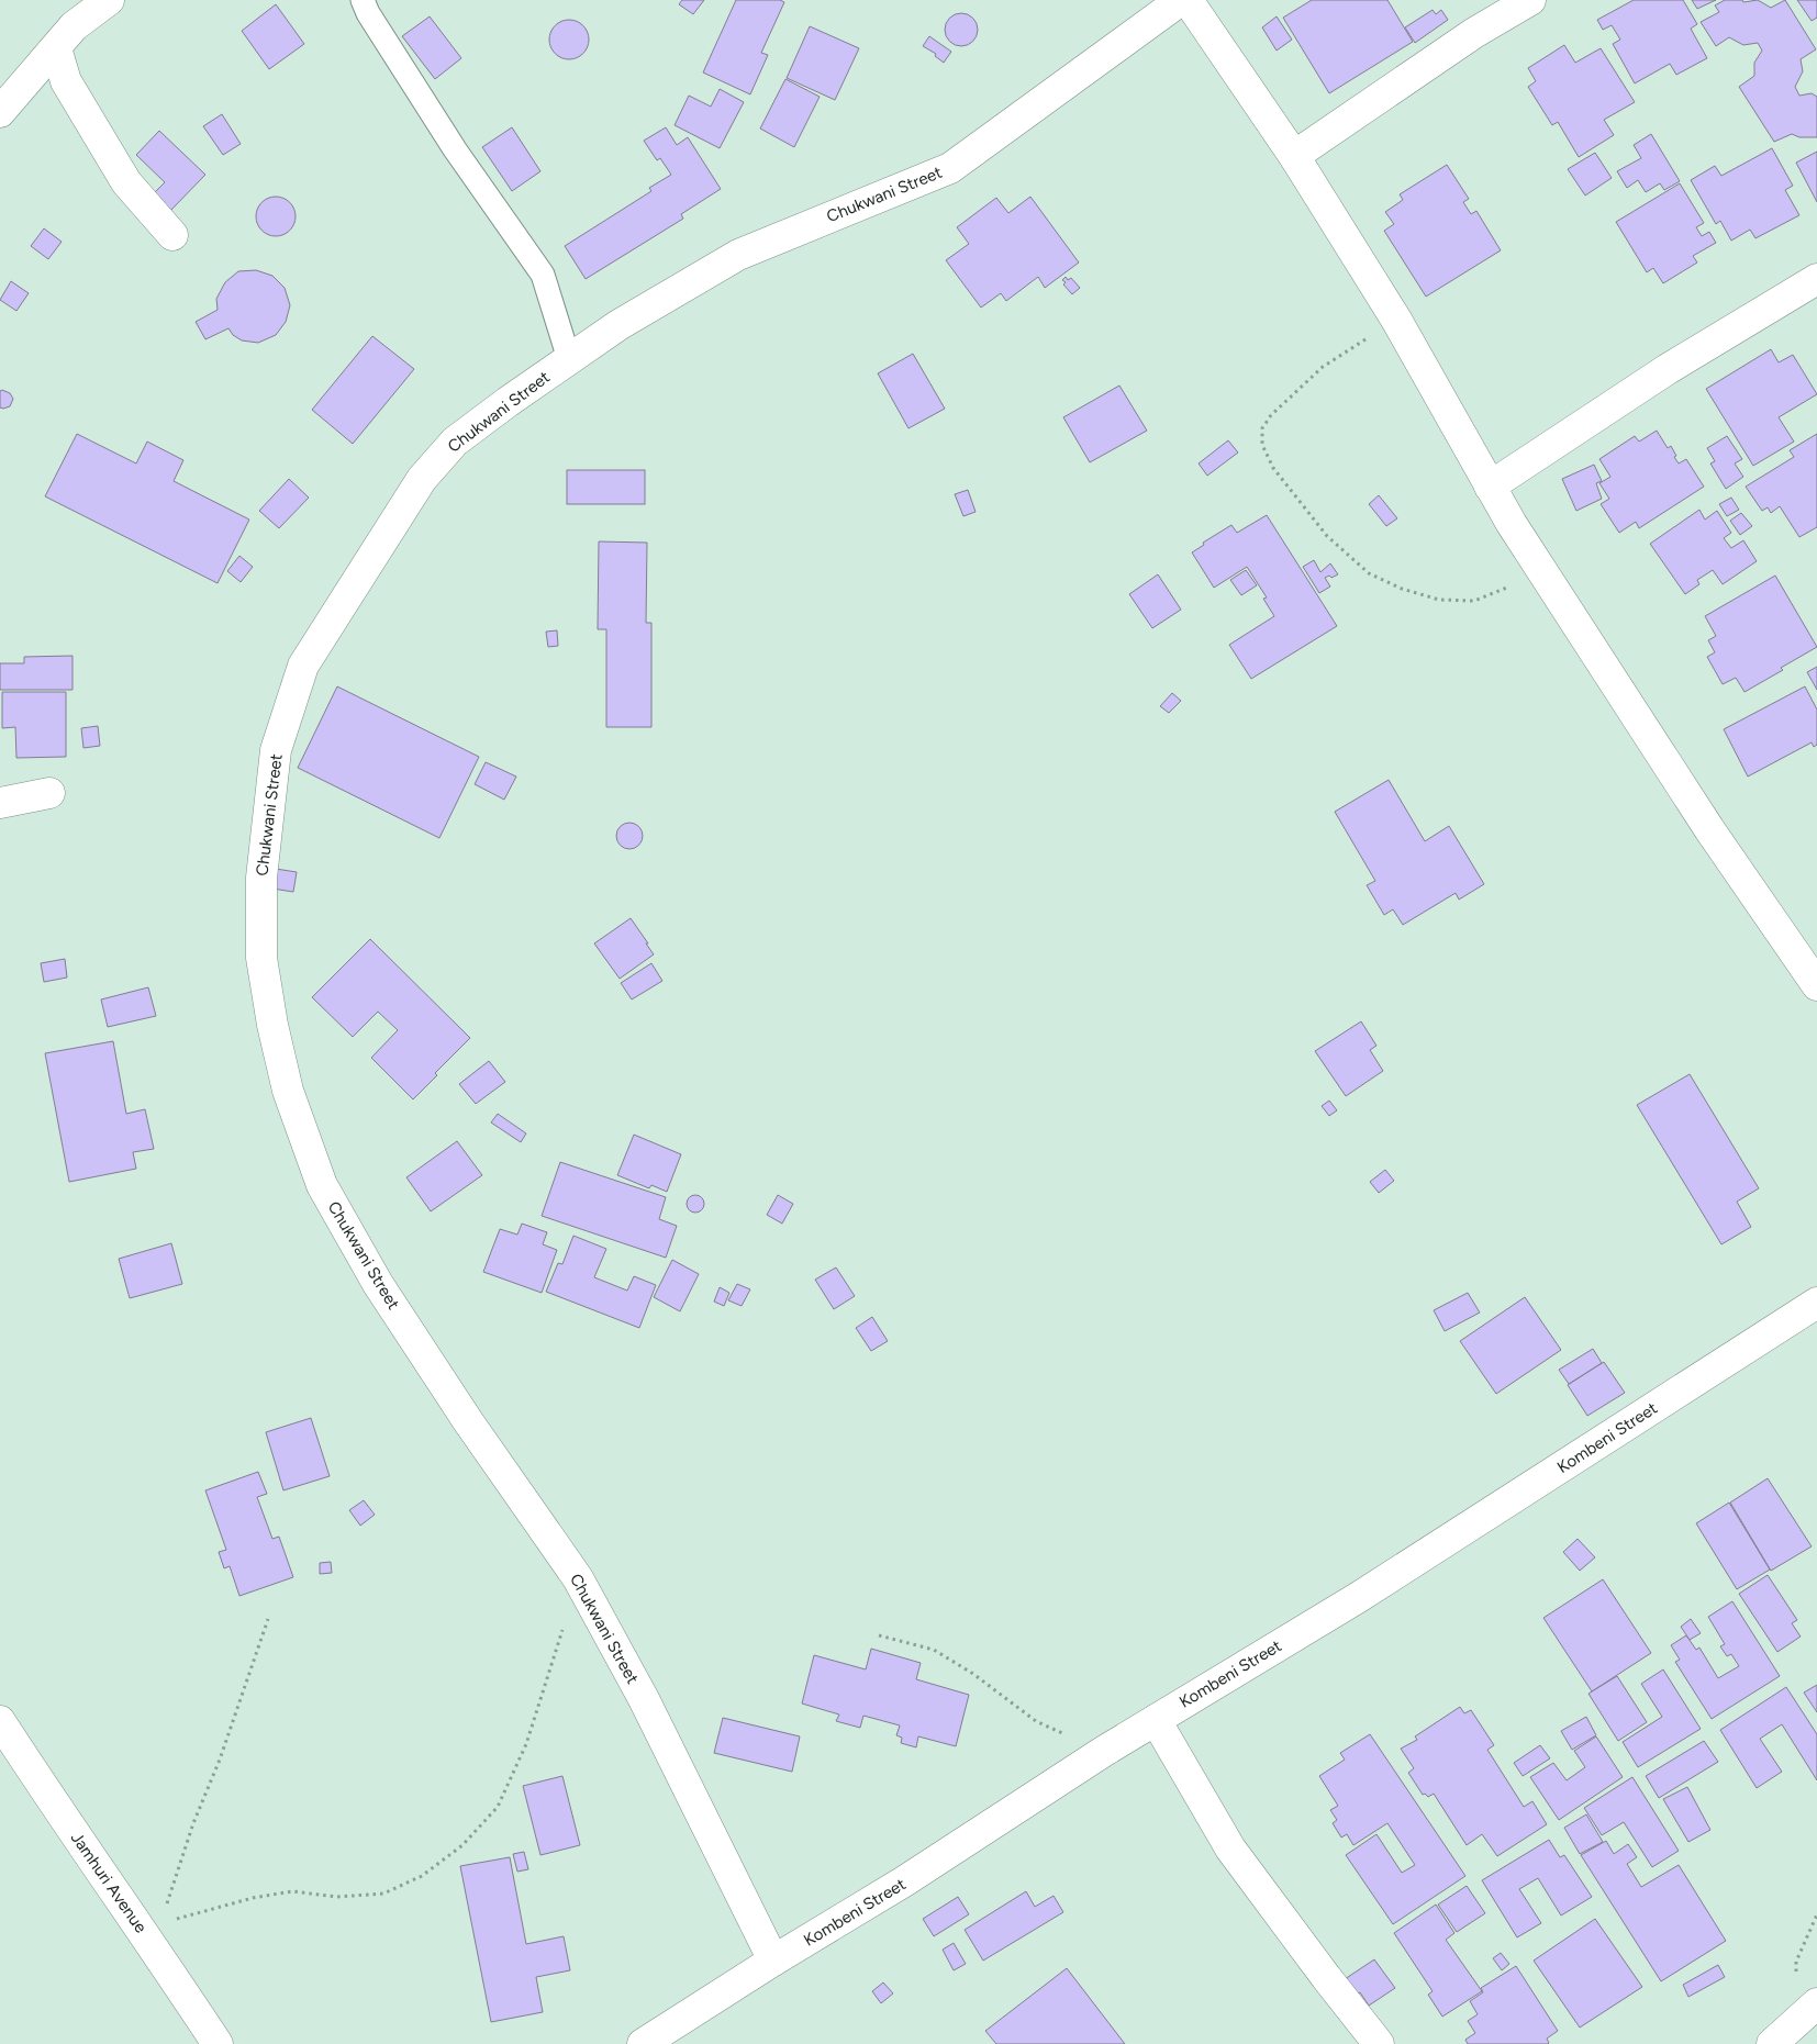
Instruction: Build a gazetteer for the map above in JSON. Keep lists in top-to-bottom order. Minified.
{"streets":{"street":["Chukwani Street","Kombeni Street","Jamhuri Avenue"]},"crossings":[["Chukwani Street","Kombeni Street"]]}
